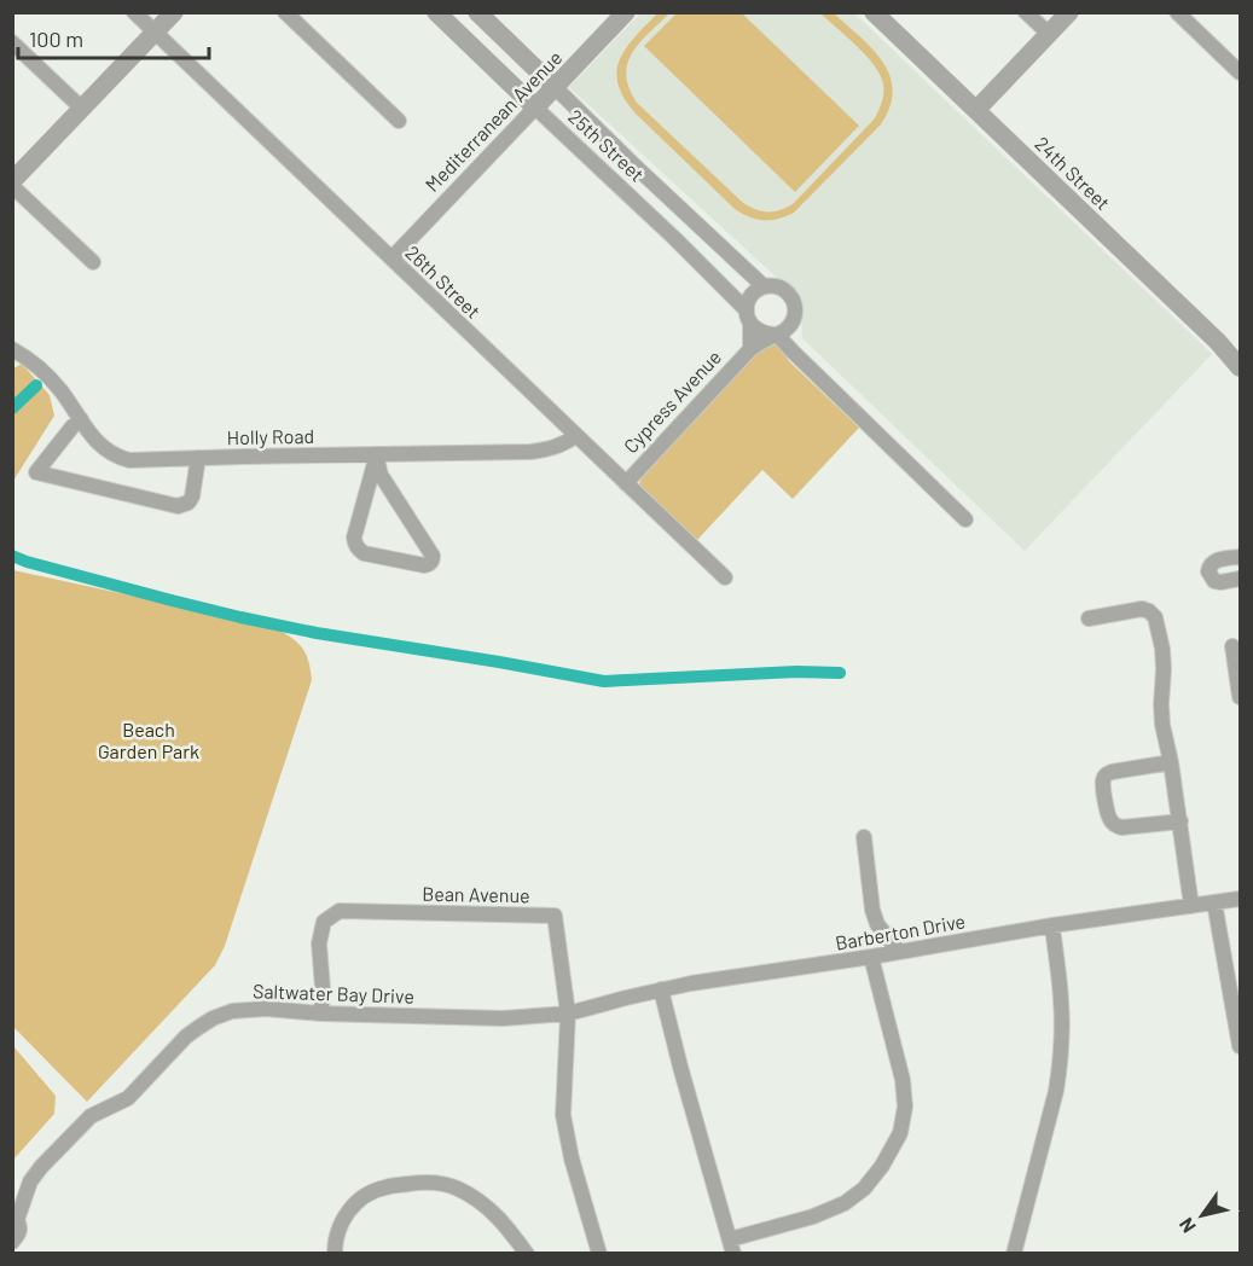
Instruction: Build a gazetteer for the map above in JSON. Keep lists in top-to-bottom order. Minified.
{"streets":{"street":["Mediterranean Avenue","25th Street","24th Street","26th Street","Cypress Avenue","Holly Road","Bean Avenue","Barberton Drive","Saltwater Bay Drive"]},"crossings":[["Mediterranean Avenue","25th Street"],["Mediterranean Avenue","26th Street"],["25th Street","Cypress Avenue"],["26th Street","Cypress Avenue"],["26th Street","Holly Road"],["Bean Avenue","Barberton Drive"],["Bean Avenue","Saltwater Bay Drive"],["Barberton Drive","Saltwater Bay Drive"]],"parks":["Beach Garden Park"],"scale_bar":"100 m","north":"bottom left"}
